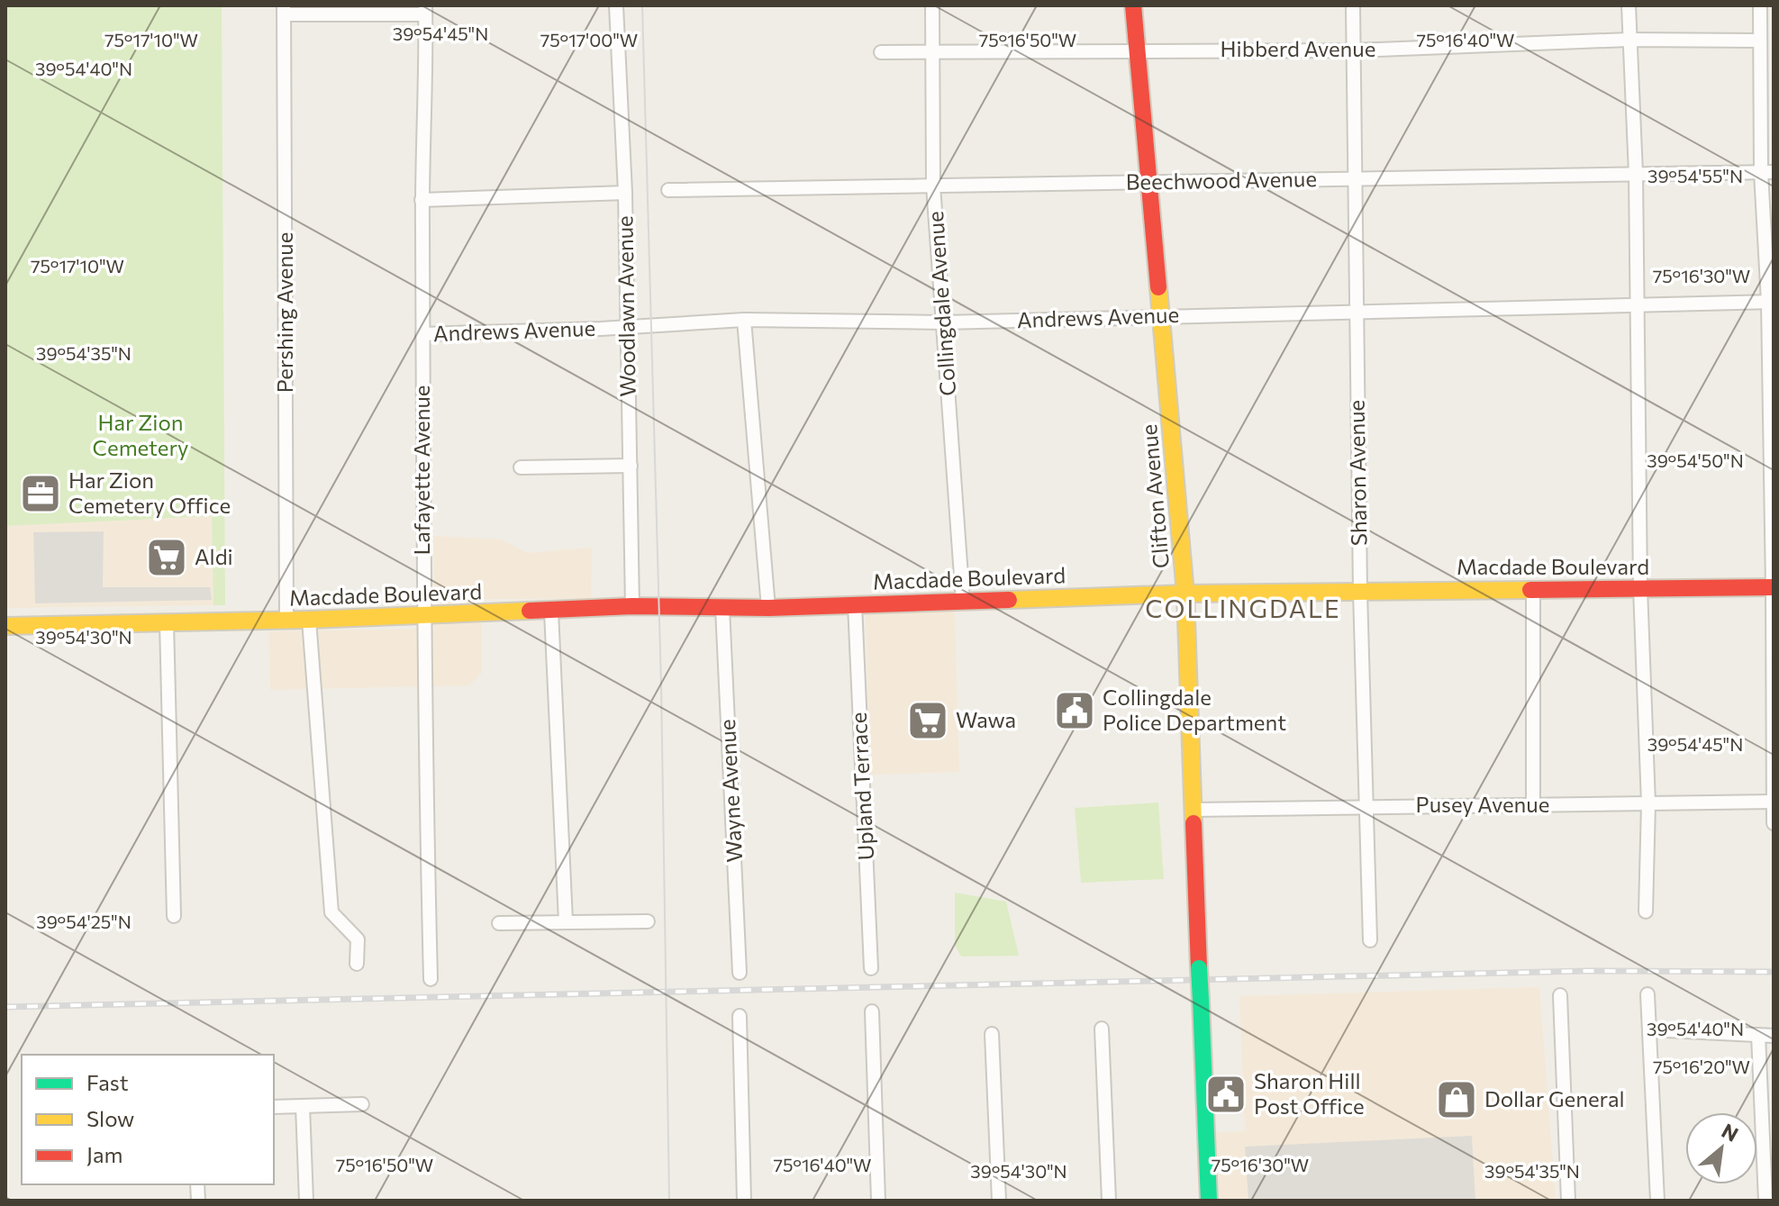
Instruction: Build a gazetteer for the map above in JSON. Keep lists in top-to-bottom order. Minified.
{"streets":{"main road":["Clifton Avenue","Macdade Boulevard"],"street":["Hibberd Avenue","Beechwood Avenue","Collingdale Avenue","Woodlawn Avenue","Pershing Avenue","Andrews Avenue","Lafayette Avenue","Sharon Avenue","Upland Terrace","Wayne Avenue","Pusey Avenue"]},"crossings":[["Hibberd Avenue","Collingdale Avenue"],["Hibberd Avenue","Sharon Avenue"],["Hibberd Avenue","Clifton Avenue"],["Beechwood Avenue","Collingdale Avenue"],["Beechwood Avenue","Sharon Avenue"],["Beechwood Avenue","Clifton Avenue"],["Collingdale Avenue","Andrews Avenue"],["Collingdale Avenue","Macdade Boulevard"],["Woodlawn Avenue","Andrews Avenue"],["Woodlawn Avenue","Macdade Boulevard"],["Pershing Avenue","Macdade Boulevard"],["Andrews Avenue","Lafayette Avenue"],["Andrews Avenue","Sharon Avenue"],["Andrews Avenue","Clifton Avenue"],["Lafayette Avenue","Macdade Boulevard"],["Sharon Avenue","Macdade Boulevard"],["Sharon Avenue","Pusey Avenue"],["Clifton Avenue","Macdade Boulevard"],["Clifton Avenue","Pusey Avenue"],["Macdade Boulevard","Upland Terrace"],["Macdade Boulevard","Wayne Avenue"]],"districts":["COLLINGDALE"],"parks":["Har Zion Cemetery"],"places":{"office":["Har Zion Cemetery Office"],"supermarket":["Aldi","Wawa"],"public building":["Collingdale Police Department","Sharon Hill Post Office"],"shop":["Dollar General"]},"legend":["Fast","Slow","Jam"],"north":"top right","coordinates":["39°54'45\"N","75°17'10\"W","75°17'00\"W","75°16'50\"W","75°16'40\"W","39°54'40\"N","39°54'55\"N","75°16'30\"W","39°54'35\"N","39°54'50\"N","39°54'30\"N","39°54'25\"N","75°16'20\"W"]}
